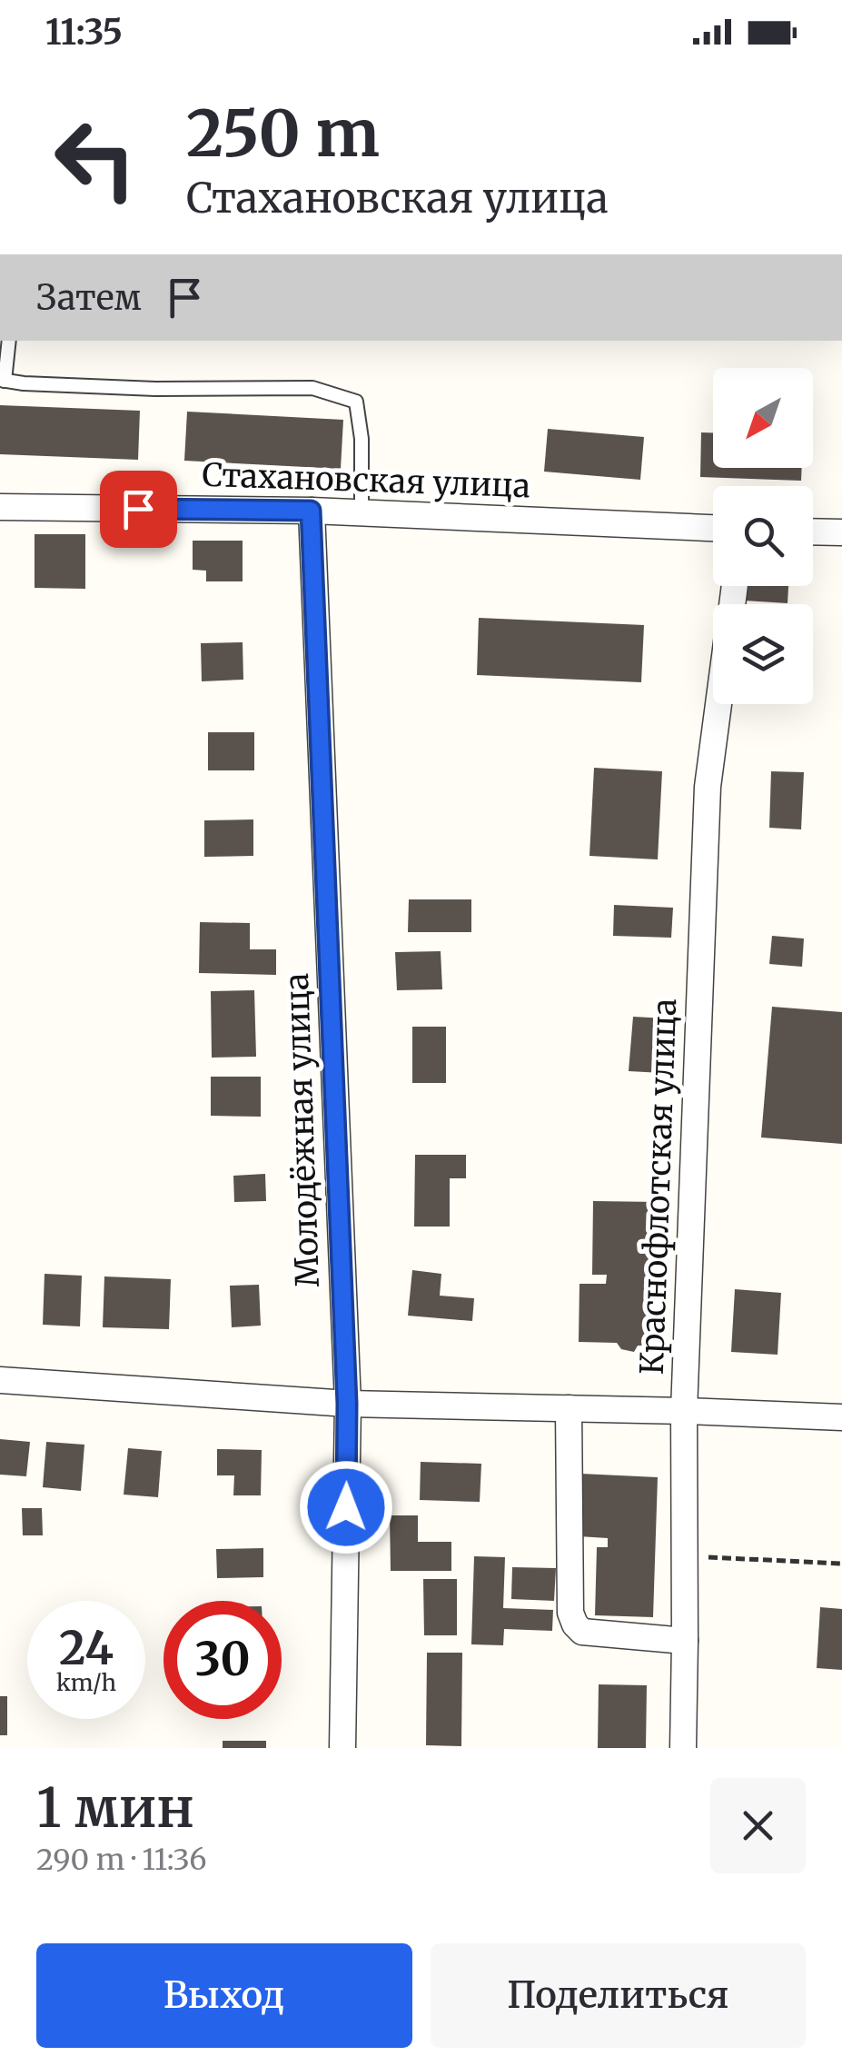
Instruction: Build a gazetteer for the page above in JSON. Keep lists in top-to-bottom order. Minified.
{"streets":{"street":["Стахановская улица","Молодёжная улица","Краснофлотская улица"]},"crossings":[["Стахановская улица","Молодёжная улица"]],"north":"bottom left","page":{"status":"11:35","turn":["250 m","Стахановская улица"],"then":"Затем","speed":"24 km/h","limit":"30","heading":["1 мин","290 m · 11:36"],"buttons":["Выход","Поделиться"]}}
